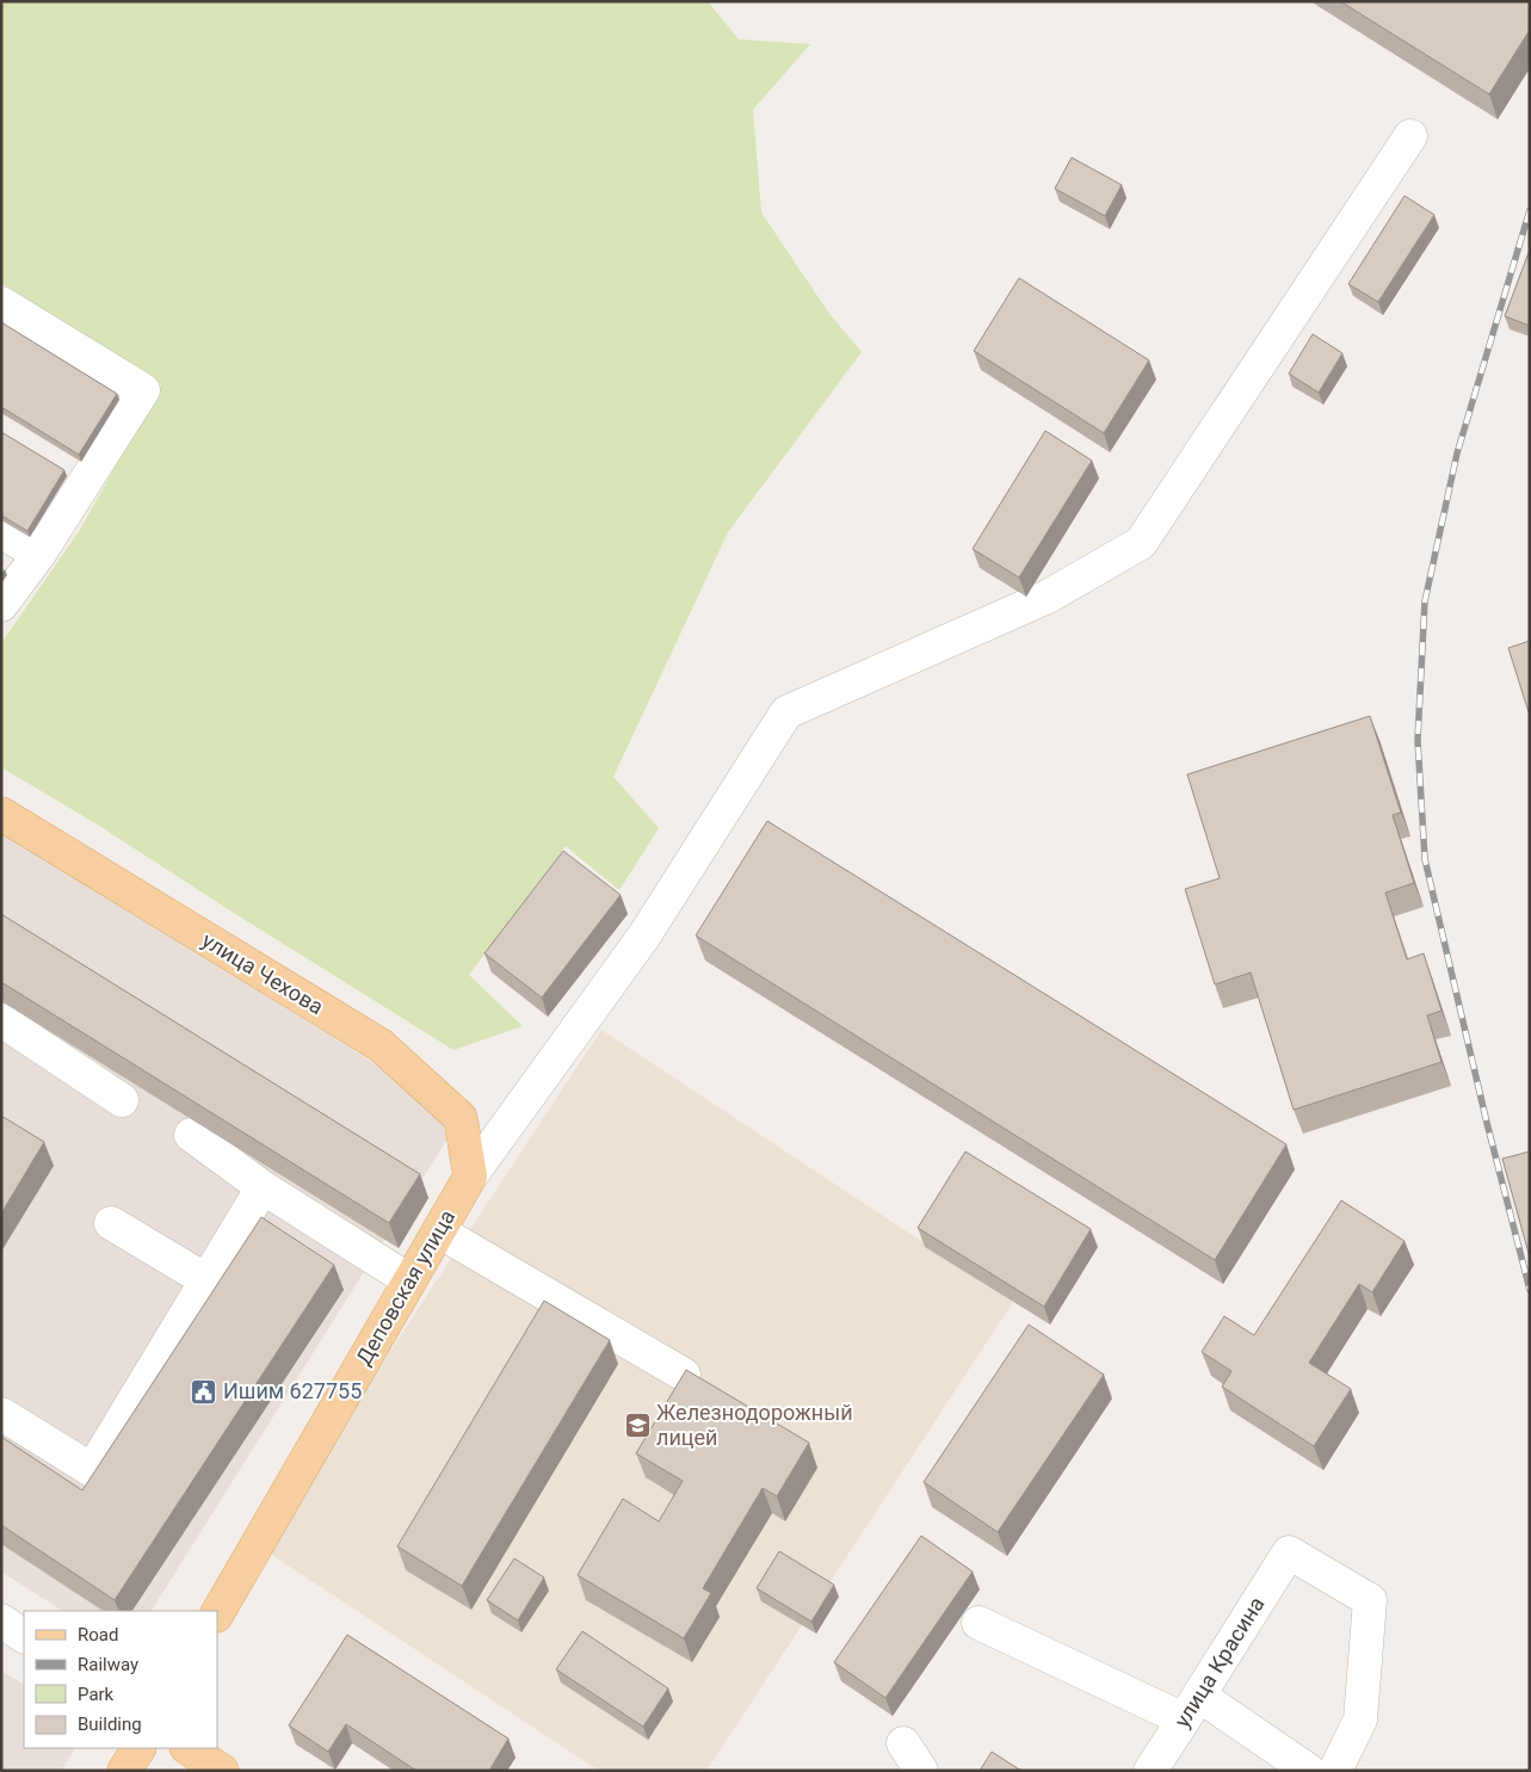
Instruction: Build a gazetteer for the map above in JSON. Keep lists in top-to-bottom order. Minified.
{"streets":{"main road":["улица Чехова","Деповская улица"],"street":["улица Красина"]},"crossings":[["улица Чехова","Деповская улица"]],"places":{"public building":["Ишим 627755"],"school or university":["Железнодорожный лицей"]},"legend":["Road","Railway","Park","Building"]}
